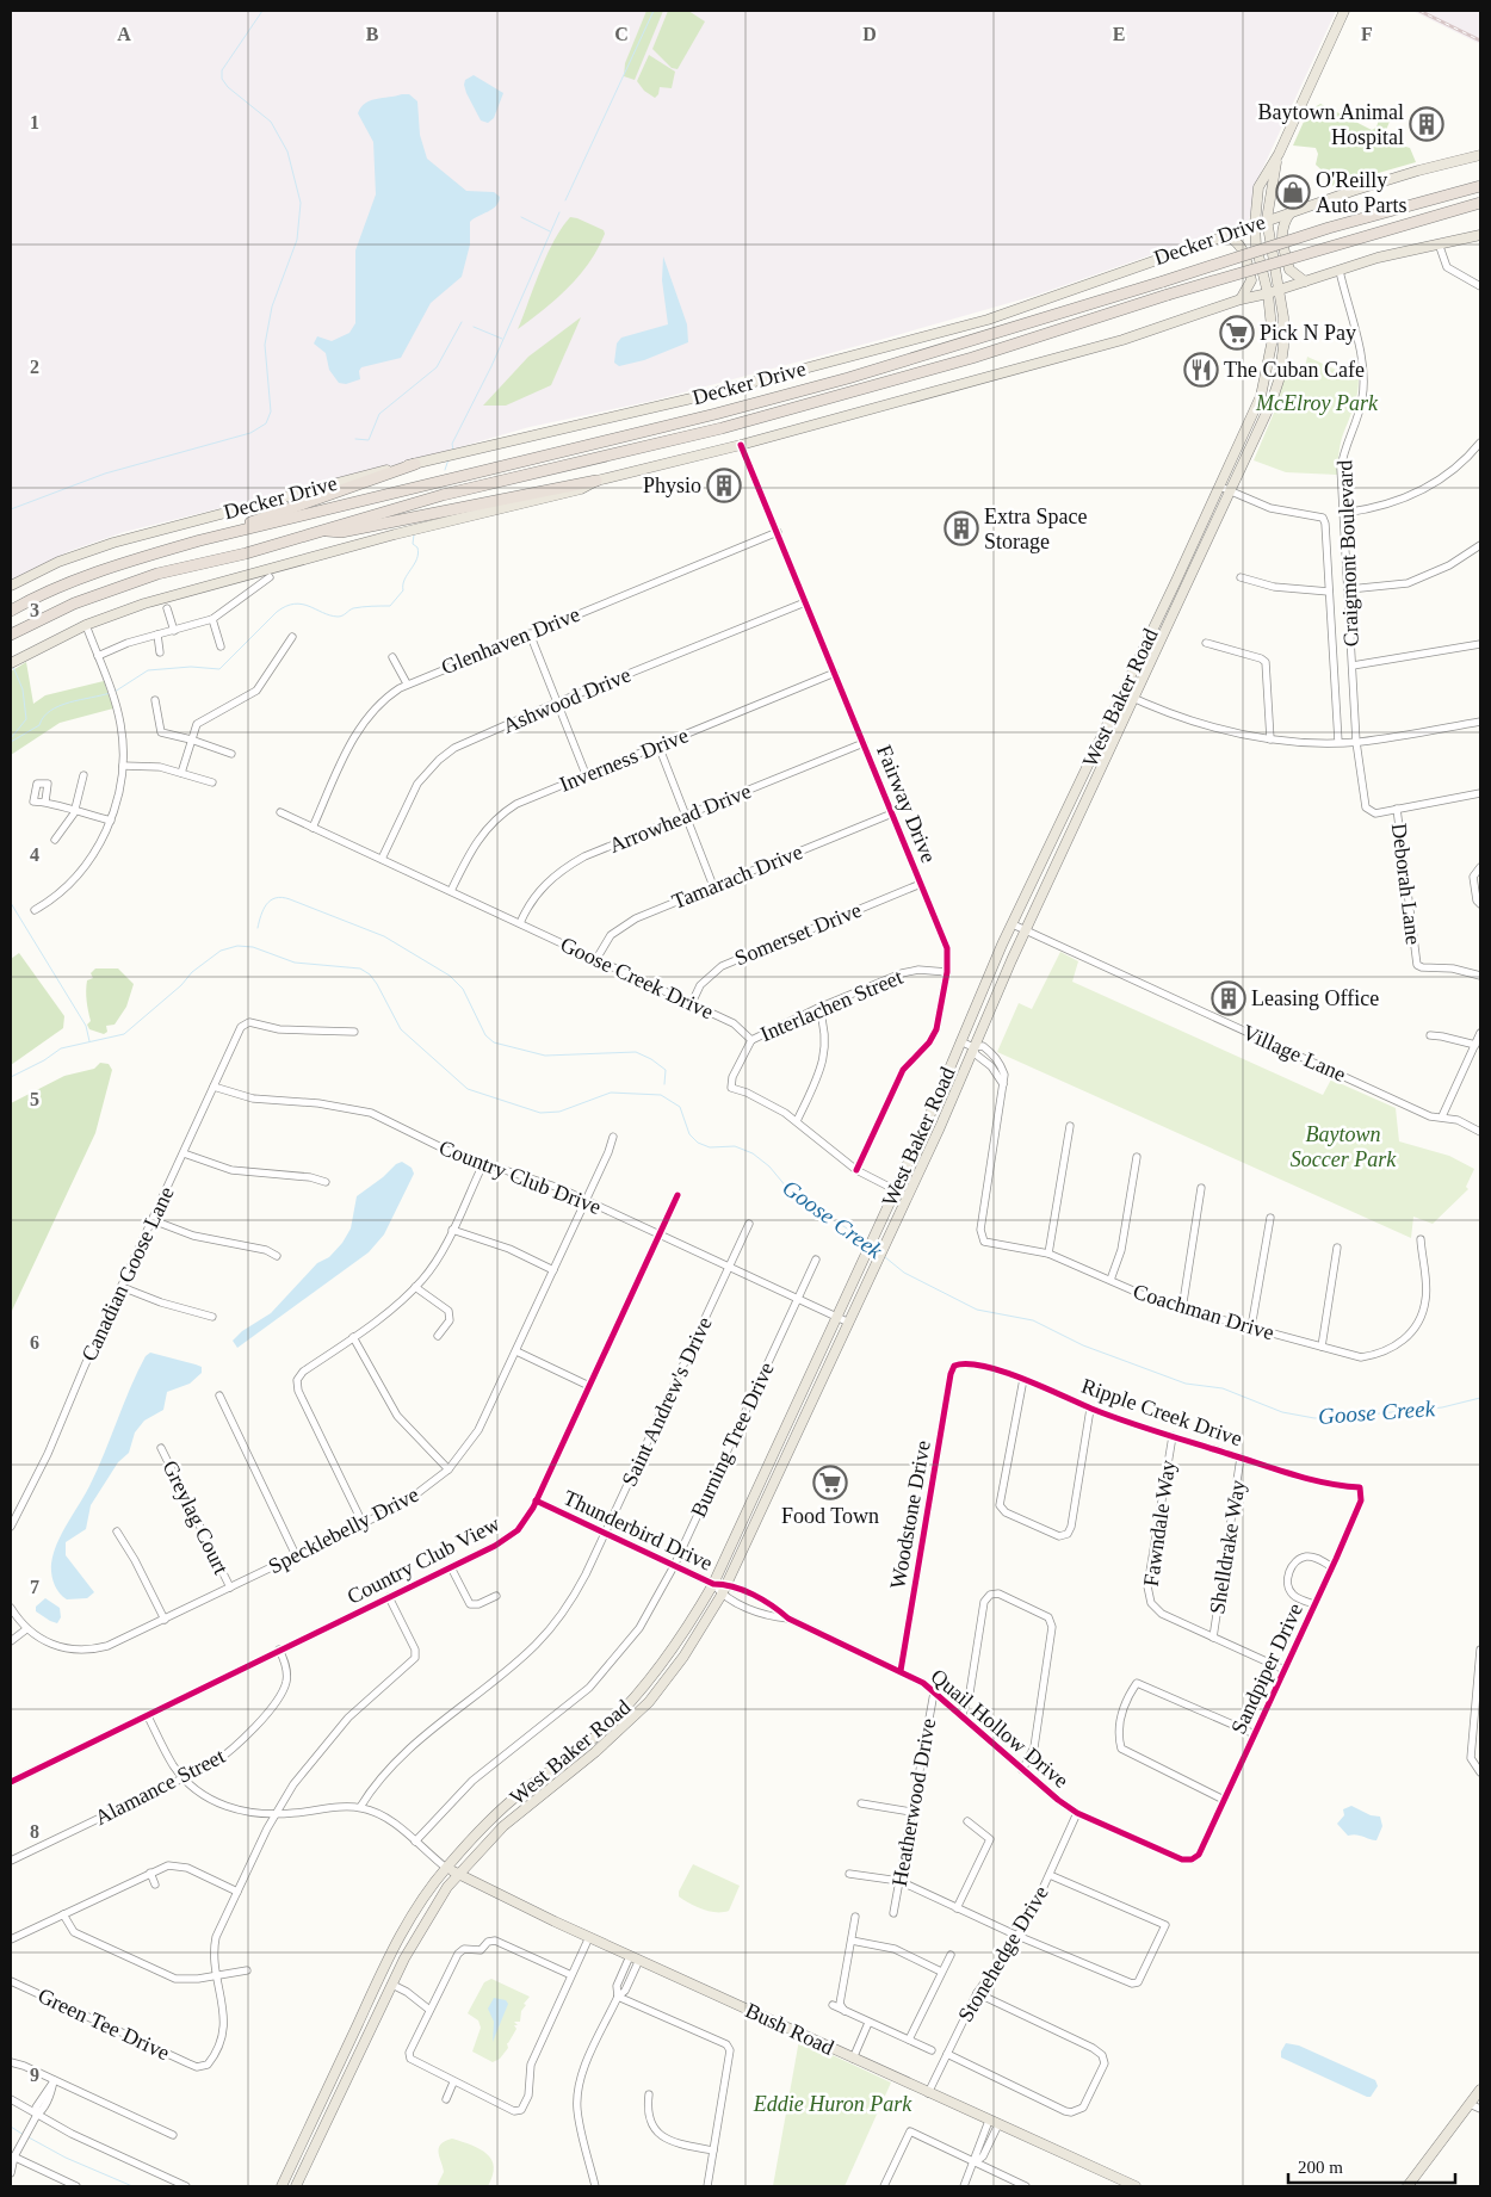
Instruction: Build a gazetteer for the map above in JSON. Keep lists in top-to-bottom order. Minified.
{"streets":{"highway":["Decker Drive"],"main road":["West Baker Road","Bush Road"],"street":["Craigmont Boulevard","Glenhaven Drive","Ashwood Drive","Inverness Drive","Fairway Drive","Arrowhead Drive","Tamarach Drive","Deborah Lane","Somerset Drive","Goose Creek Drive","Interlachen Street","Village Lane","Country Club Drive","Canadian Goose Lane","Coachman Drive","Saint Andrew's Drive","Ripple Creek Drive","Burning Tree Drive","Woodstone Drive","Greylag Court","Fawndale Way","Specklebelly Drive","Thunderbird Drive","Shelldrake Way","Country Club View","Sandpiper Drive","Quail Hollow Drive","Alamance Street","Heatherwood Drive","Stonehedge Drive","Green Tee Drive"]},"crossings":[["Decker Drive","West Baker Road"],["Craigmont Boulevard","Deborah Lane"],["Glenhaven Drive","Fairway Drive"],["Glenhaven Drive","Goose Creek Drive"],["West Baker Road","Village Lane"],["West Baker Road","Country Club Drive"],["West Baker Road","Coachman Drive"],["West Baker Road","Thunderbird Drive"],["West Baker Road","Quail Hollow Drive"],["West Baker Road","Bush Road"],["Ashwood Drive","Fairway Drive"],["Ashwood Drive","Goose Creek Drive"],["Inverness Drive","Fairway Drive"],["Inverness Drive","Goose Creek Drive"],["Fairway Drive","Arrowhead Drive"],["Fairway Drive","Tamarach Drive"],["Fairway Drive","Somerset Drive"],["Fairway Drive","Interlachen Street"],["Arrowhead Drive","Goose Creek Drive"],["Tamarach Drive","Goose Creek Drive"],["Somerset Drive","Goose Creek Drive"],["Goose Creek Drive","Interlachen Street"],["Country Club Drive","Canadian Goose Lane"],["Country Club Drive","Saint Andrew's Drive"],["Country Club Drive","Burning Tree Drive"],["Country Club Drive","Specklebelly Drive"],["Country Club Drive","Country Club View"],["Saint Andrew's Drive","Thunderbird Drive"],["Ripple Creek Drive","Woodstone Drive"],["Ripple Creek Drive","Fawndale Way"],["Ripple Creek Drive","Shelldrake Way"],["Ripple Creek Drive","Sandpiper Drive"],["Burning Tree Drive","Thunderbird Drive"],["Woodstone Drive","Quail Hollow Drive"],["Greylag Court","Specklebelly Drive"],["Fawndale Way","Shelldrake Way"],["Fawndale Way","Sandpiper Drive"],["Thunderbird Drive","Country Club View"],["Thunderbird Drive","Quail Hollow Drive"],["Country Club View","Alamance Street"],["Sandpiper Drive","Quail Hollow Drive"],["Quail Hollow Drive","Heatherwood Drive"],["Quail Hollow Drive","Stonehedge Drive"],["Stonehedge Drive","Bush Road"]],"water":["Goose Creek"],"parks":["McElroy Park","Baytown Soccer Park","Eddie Huron Park"],"places":{"building":["Baytown Animal Hospital","Physio","Extra Space Storage","Leasing Office"],"shop":["O'Reilly Auto Parts"],"supermarket":["Pick N Pay","Food Town"],"restaurant":["The Cuban Cafe"]},"scale_bar":"200 m","grid":{"columns":["A","B","C","D","E","F"],"rows":["1","2","3","4","5","6","7","8","9"]}}
